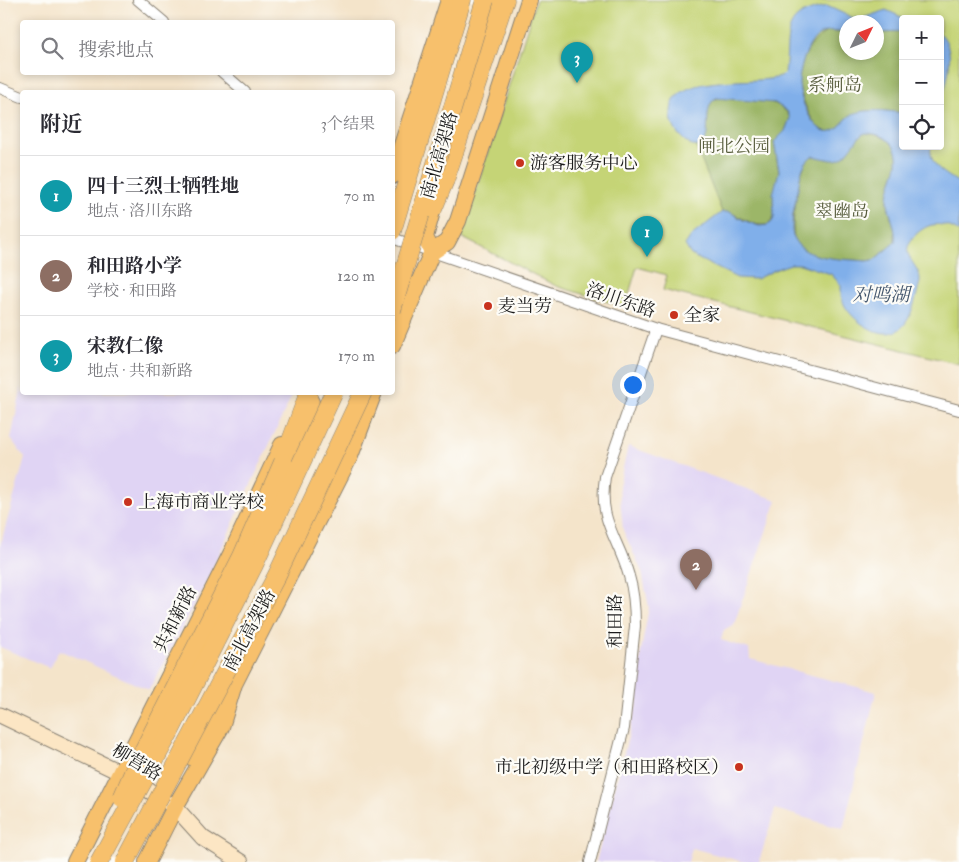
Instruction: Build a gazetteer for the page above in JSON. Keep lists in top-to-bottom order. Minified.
{"streets":{"highway":["南北高架路"],"main road":["共和新路","柳营路"],"street":["洛川东路","和田路"]},"crossings":[["洛川东路","和田路"],["共和新路","柳营路"]],"water":["对鸣湖"],"parks":["系舸岛","闸北公园","翠幽岛"],"places":["游客服务中心","麦当劳","全家","上海市商业学校","市北初级中学（和田路校区）"],"north":"top right","page":{"map_buttons":["+","−"],"search":"搜索地点","pins":["3","1","2"],"heading":["附近","3个结果"],"list":[{"mark":"1","name":"四十三烈士牺牲地","note":"地点 · 洛川东路","value":"70 m"},{"mark":"2","name":"和田路小学","note":"学校 · 和田路","value":"120 m"},{"mark":"3","name":"宋教仁像","note":"地点 · 共和新路","value":"170 m"}]}}
